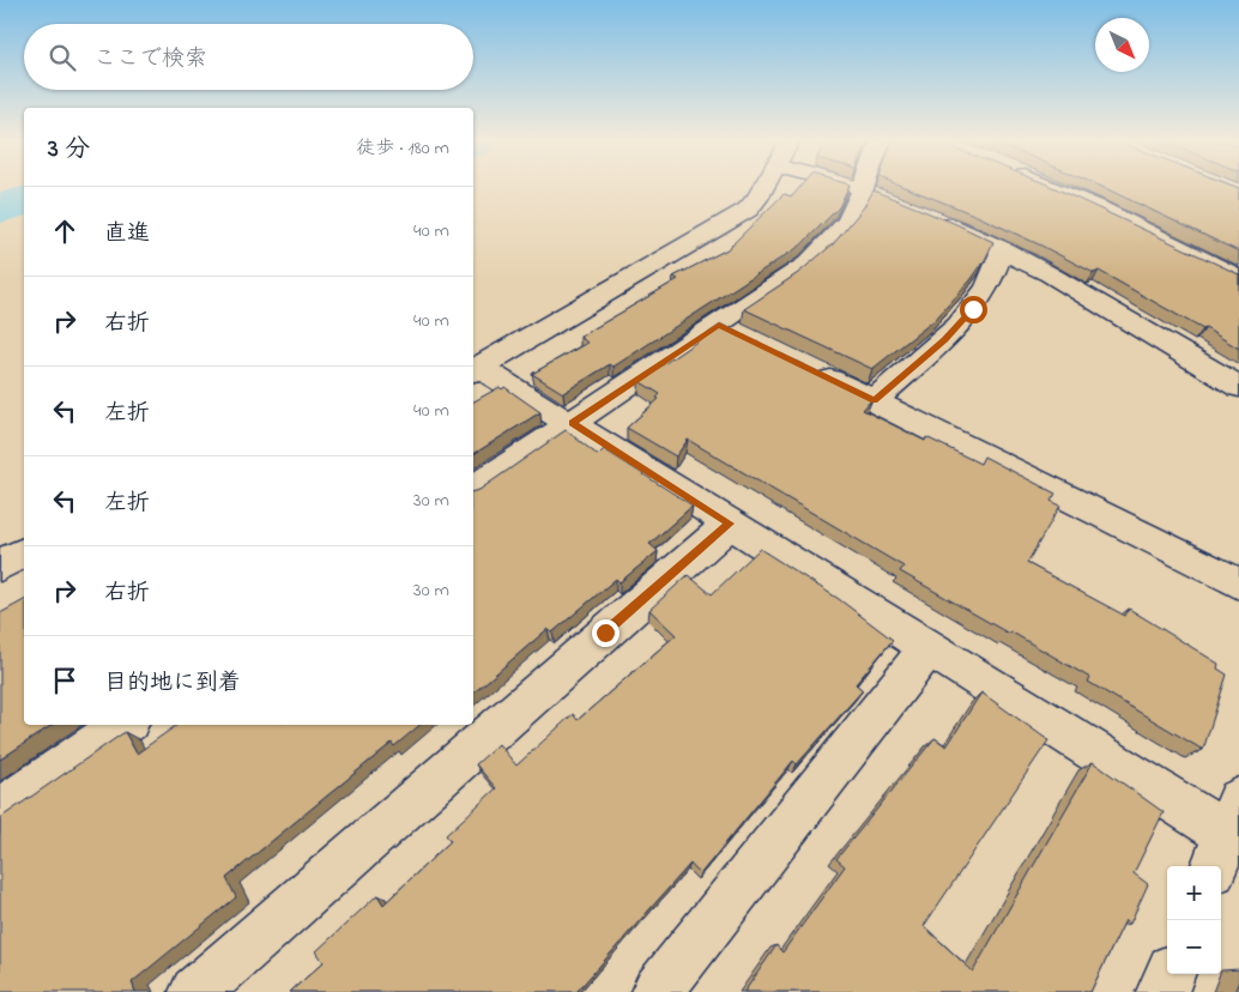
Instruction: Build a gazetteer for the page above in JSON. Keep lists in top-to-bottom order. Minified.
{"north":"bottom right","page":{"search":"ここで検索","heading":["3 分","徒歩 · 180 m"],"list":[["直進","40 m"],["右折","40 m"],["左折","40 m"],["左折","30 m"],["右折","30 m"],"目的地に到着"],"map_buttons":["+","−"]}}
